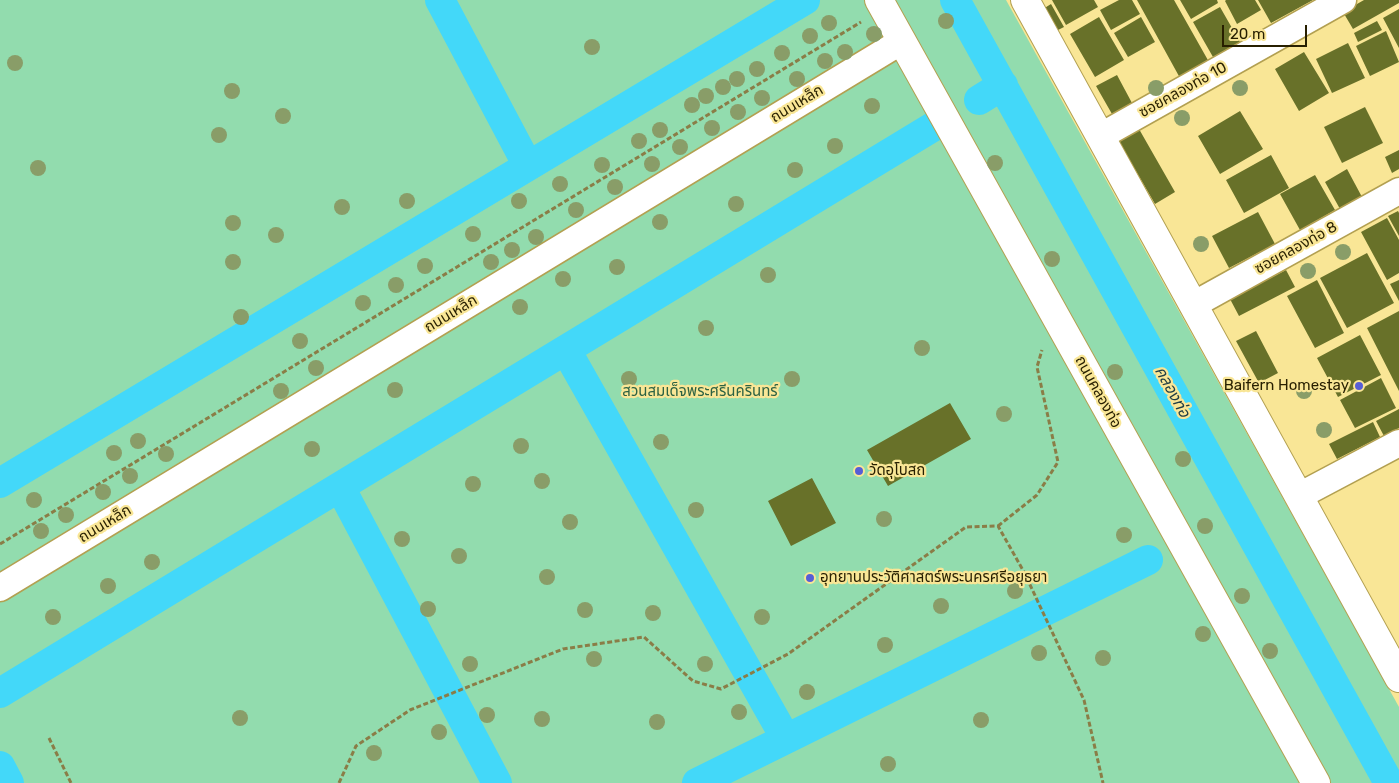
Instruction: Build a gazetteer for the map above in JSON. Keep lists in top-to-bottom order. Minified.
{"streets":{"street":["ซอยคลองท่อ 10","ถนนเหล็ก","ซอยคลองท่อ 8","ถนนคลองท่อ"]},"crossings":[["ถนนเหล็ก","ถนนคลองท่อ"]],"water":["คลองท่อ"],"parks":["สวนสมเด็จพระศรีนครินทร์"],"places":["Baifern Homestay","วัดอุโบสถ","อุทยานประวัติศาสตร์พระนครศรีอยุธยา"],"scale_bar":"20 m"}
